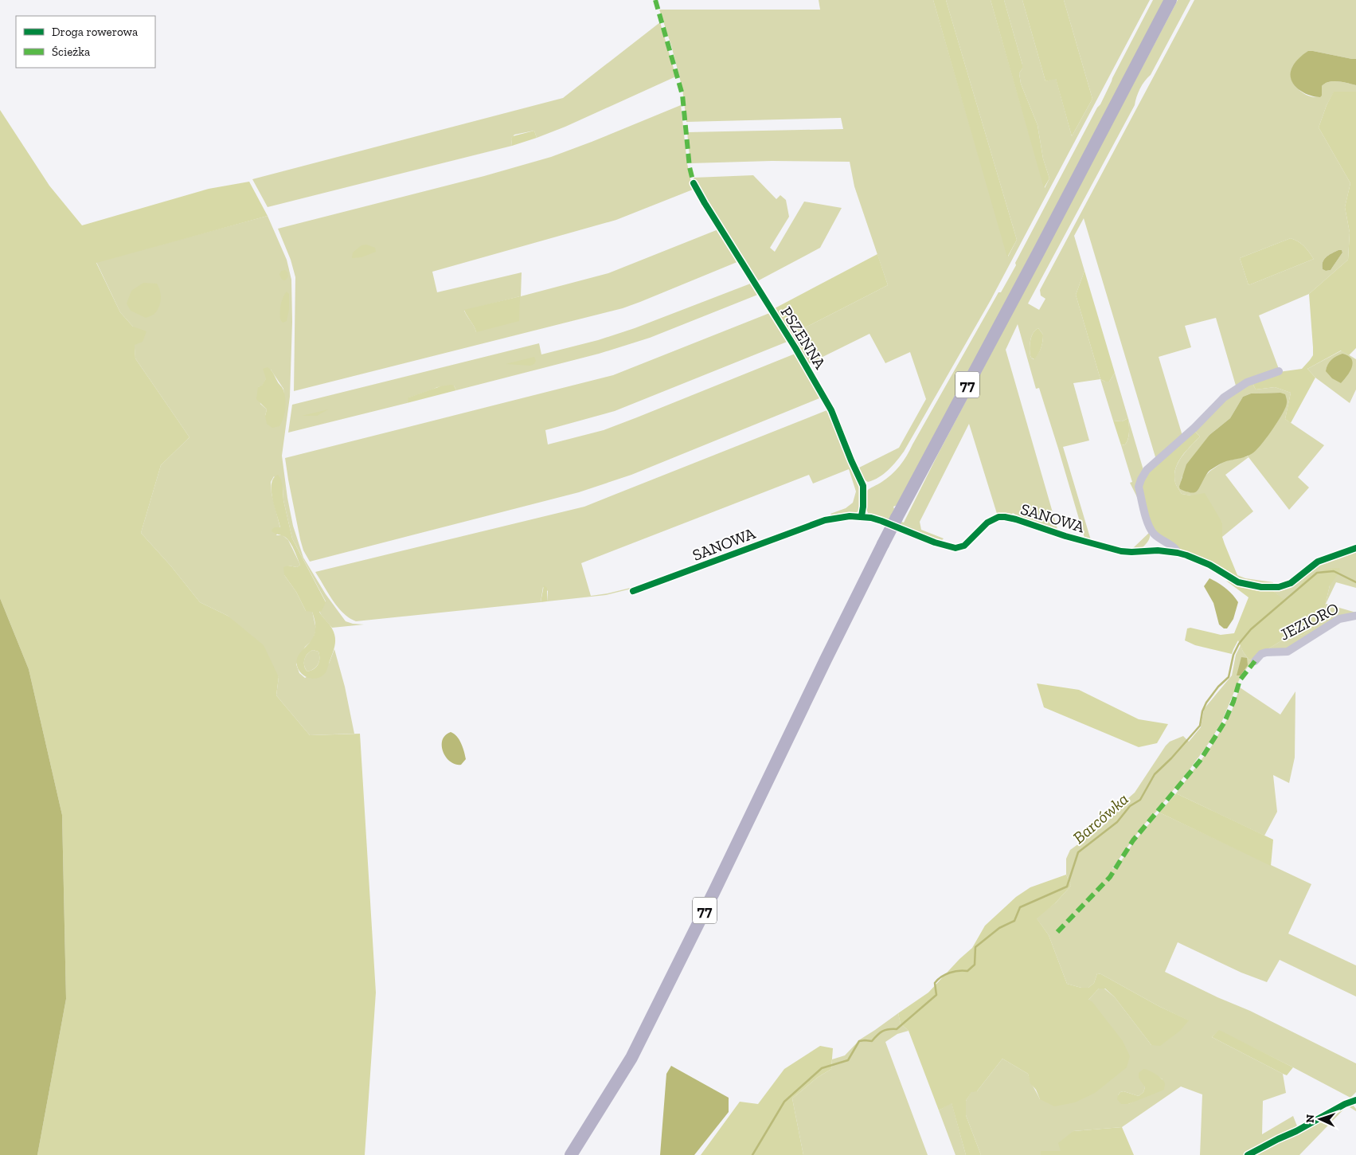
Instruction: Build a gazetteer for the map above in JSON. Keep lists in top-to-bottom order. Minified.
{"streets":{"main road":["77"],"street":["PSZENNA","SANOWA","JEZIORO"]},"crossings":[["PSZENNA","SANOWA"]],"water":["Barcówka"],"legend":["Droga rowerowa","Ścieżka"],"north":"left"}
